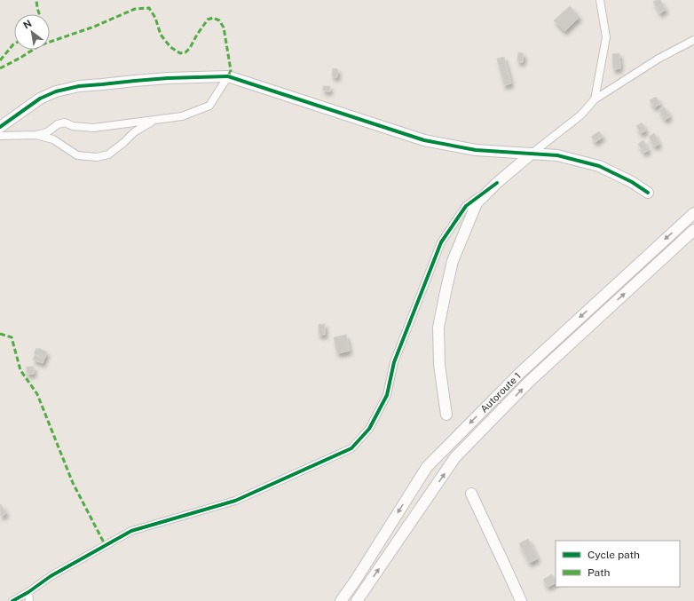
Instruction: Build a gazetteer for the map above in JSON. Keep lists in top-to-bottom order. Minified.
{"streets":{"street":["Autoroute 1"]},"legend":["Cycle path","Path"],"north":"top left"}
